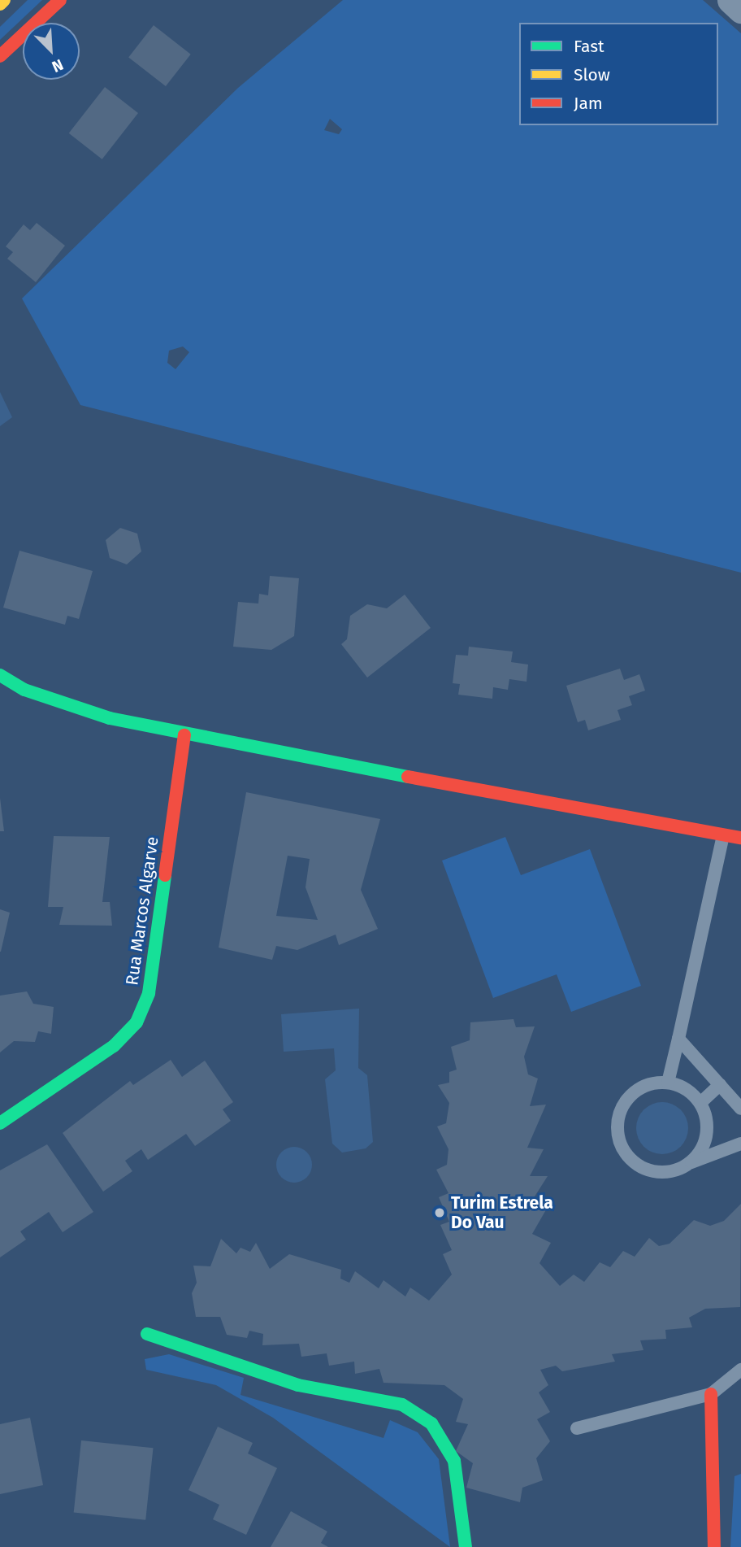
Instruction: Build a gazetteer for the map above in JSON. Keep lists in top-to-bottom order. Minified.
{"streets":{"street":["Rua Marcos Algarve"]},"places":["Turim Estrela Do Vau"],"legend":["Fast","Slow","Jam"],"north":"bottom right"}
